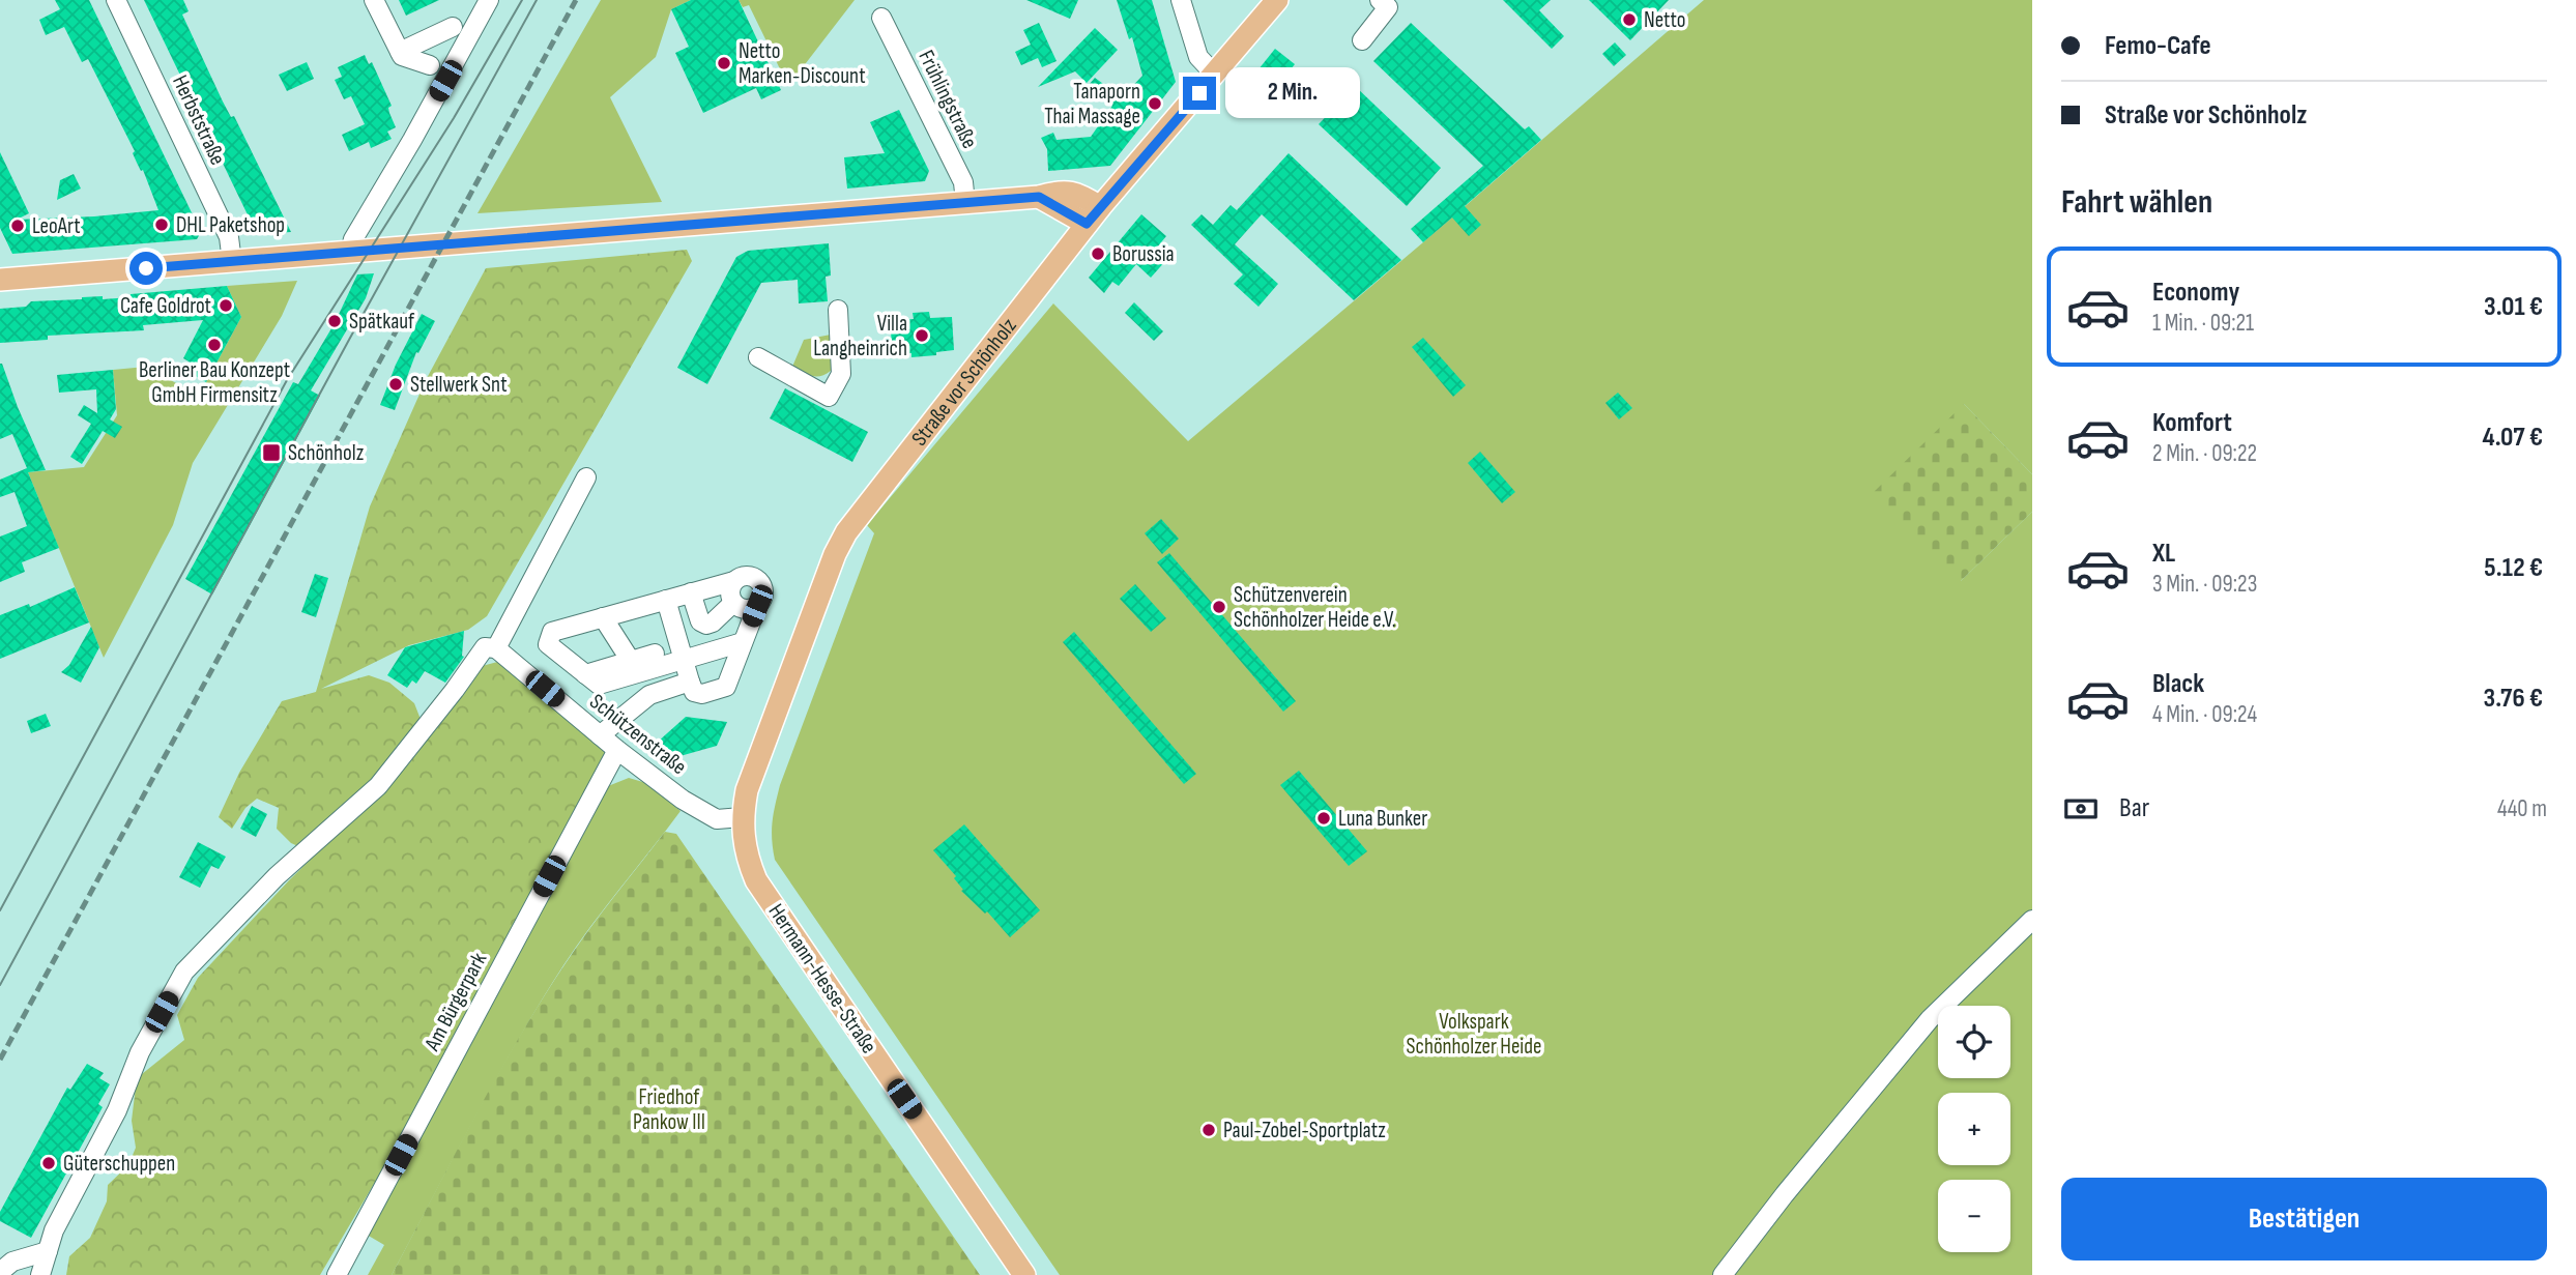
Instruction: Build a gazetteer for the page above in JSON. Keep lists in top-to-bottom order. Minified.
{"streets":{"main road":["Straße vor Schönholz","Hermann-Hesse-Straße"],"street":["Frühlingstraße","Herbststraße","Schützenstraße","Am Bürgerpark"]},"crossings":[["Straße vor Schönholz","Schützenstraße"],["Straße vor Schönholz","Hermann-Hesse-Straße"],["Schützenstraße","Hermann-Hesse-Straße"],["Schützenstraße","Am Bürgerpark"]],"parks":["Volkspark Schönholzer Heide","Friedhof Pankow III"],"places":{"other":["Netto","Netto Marken-Discount","Tanaporn Thai Massage","DHL Paketshop","LeoArt","Borussia","Cafe Goldrot","Spätkauf","Villa Langheinrich","Berliner Bau Konzept GmbH Firmensitz","Stellwerk Snt","Schützenverein Schönholzer Heide e.V.","Luna Bunker","Paul-Zobel-Sportplatz","Güterschuppen"],"transit":["Schönholz"]},"page":{"banner":["Femo-Cafe","Straße vor Schönholz"],"bubble":"2 Min.","heading":"Fahrt wählen","list":[{"name":"Economy","note":"1 Min. · 09:21","value":"3.01 €"},{"name":"Komfort","note":"2 Min. · 09:22","value":"4.07 €"},{"name":"XL","note":"3 Min. · 09:23","value":"5.12 €"},{"name":"Black","note":"4 Min. · 09:24","value":"3.76 €"}],"pay":["Bar","440 m"],"map_buttons":["+","−"],"buttons":"Bestätigen"}}
